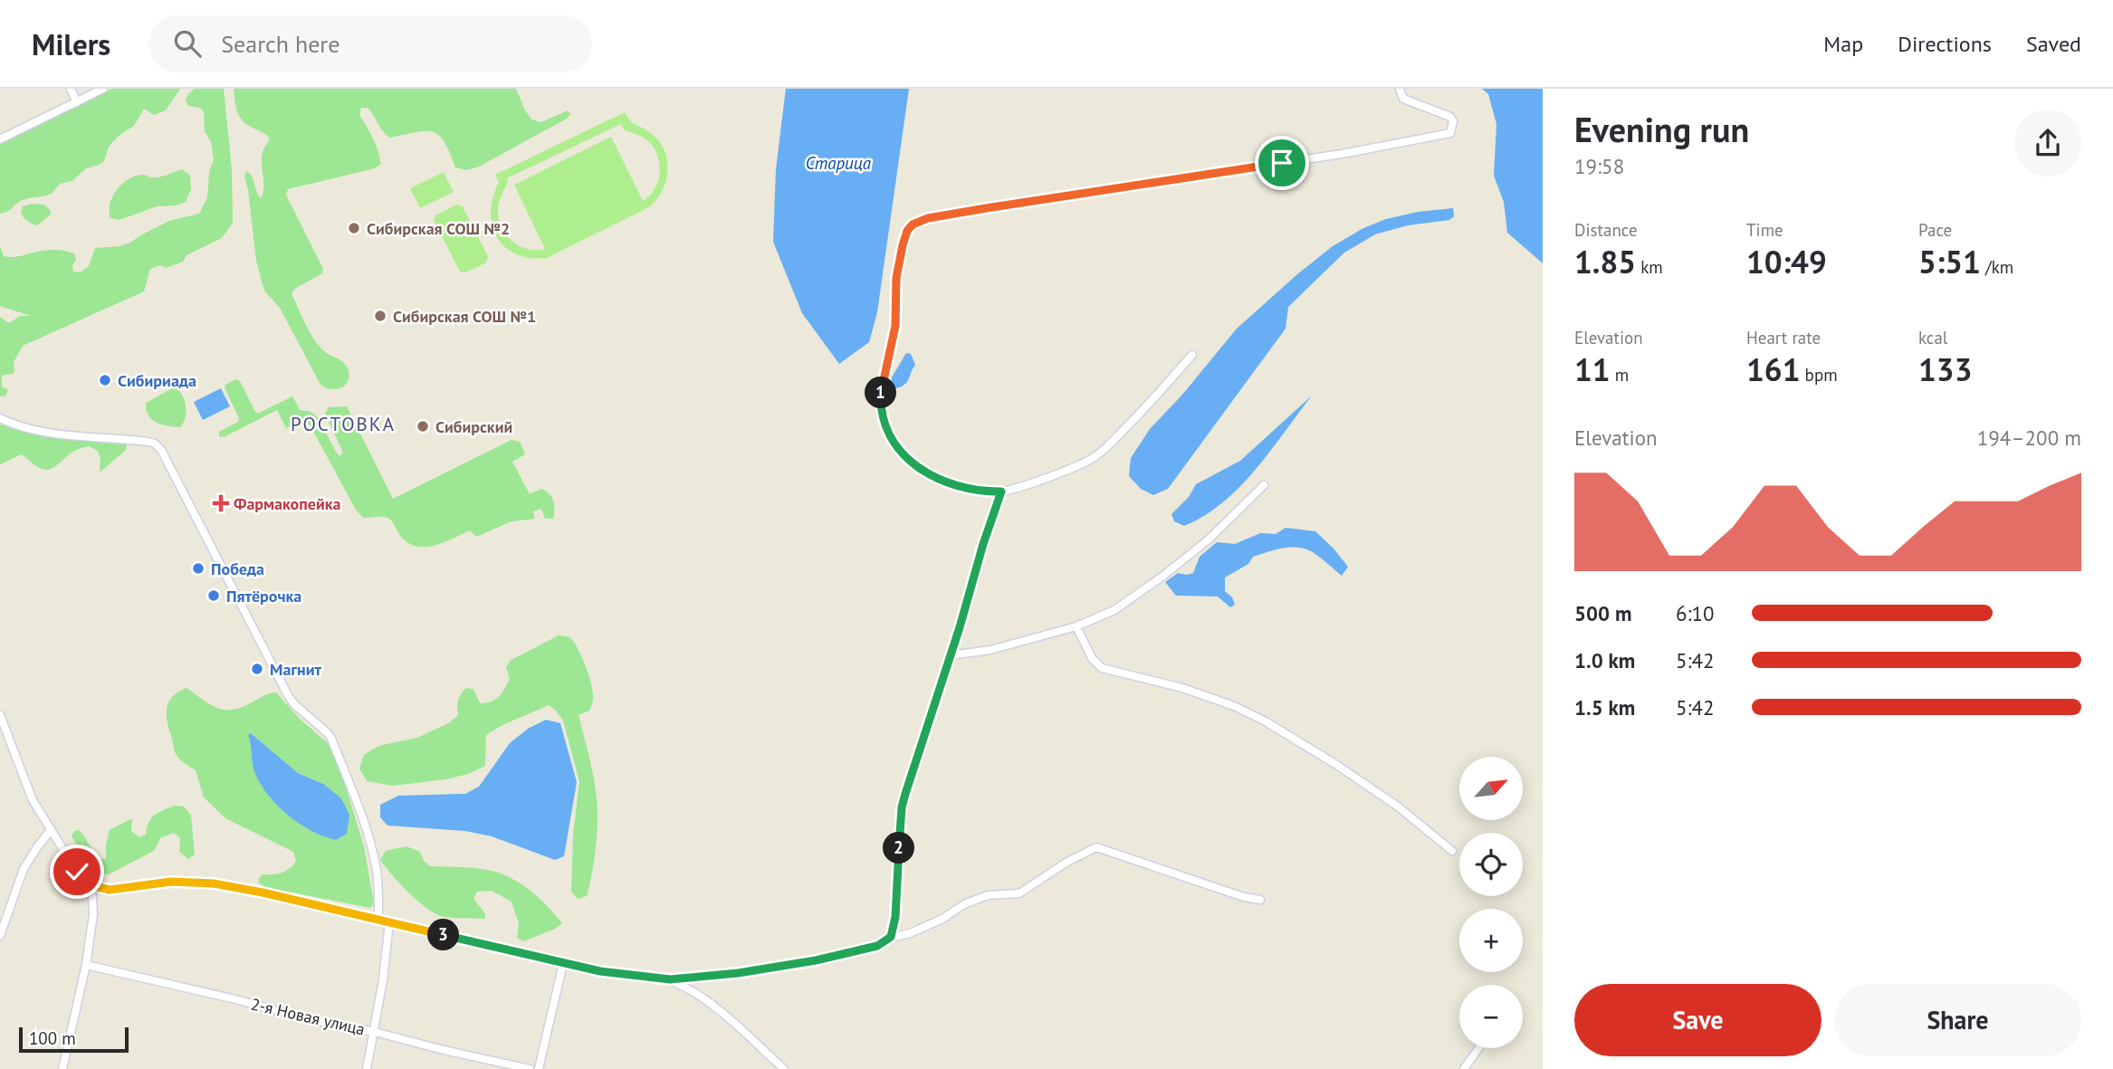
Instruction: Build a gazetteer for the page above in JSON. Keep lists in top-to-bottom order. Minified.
{"streets":{"street":["2-я Новая улица"]},"districts":["РОСТОВКА"],"water":["Старица"],"places":{"other":["Сибирская СОШ №2","Сибирская СОШ №1","Сибириада","Сибирский","Победа","Пятёрочка","Магнит"],"health":["Фармакопейка"]},"scale_bar":"100 m","north":"top right","page":{"header":"Milers","search":"Search here","nav":["Map","Directions","Saved"],"heading":["Evening run","19:58"],"stats":[["Distance","1.85 km"],["Time","10:49"],["Pace","5:51 /km"],["Elevation","11 m"],["Heart rate","161 bpm"],["kcal","133"]],"pins":["1","2","3"],"chart":["Elevation","194–200 m"],"list":[{"name":"500 m","note":"6:10"},{"name":"1.0 km","note":"5:42"},{"name":"1.5 km","note":"5:42"}],"map_buttons":["+","−"],"buttons":["Save","Share"],"scale":"100 m"}}
